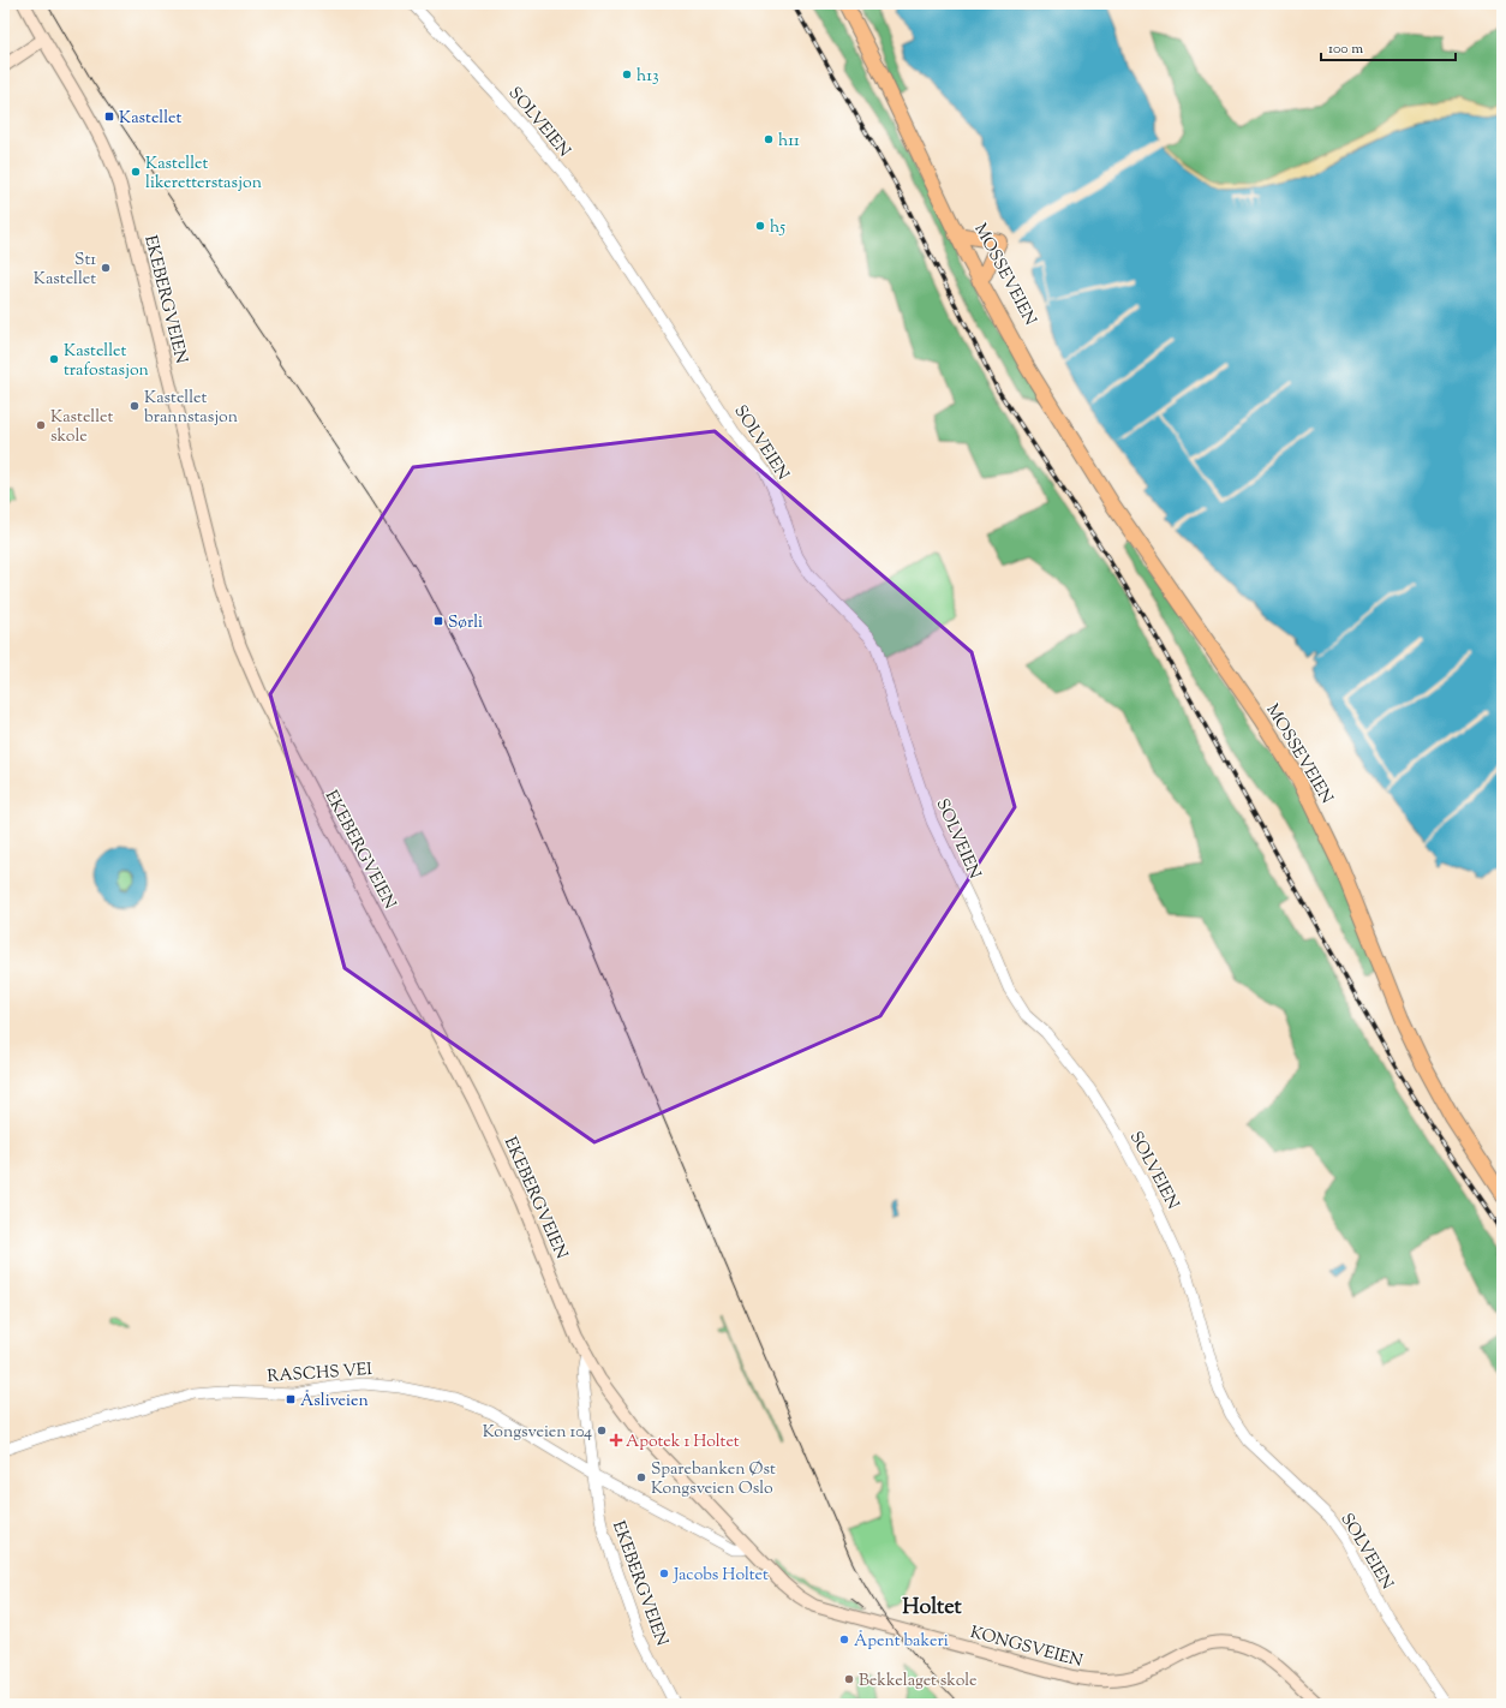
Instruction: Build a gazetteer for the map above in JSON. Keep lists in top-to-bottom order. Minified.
{"streets":{"highway":["MOSSEVEIEN"],"main road":["EKEBERGVEIEN","KONGSVEIEN"],"street":["SOLVEIEN","RASCHS VEI"]},"crossings":[["EKEBERGVEIEN","RASCHS VEI"],["EKEBERGVEIEN","KONGSVEIEN"],["RASCHS VEI","KONGSVEIEN"]],"districts":["Holtet"],"places":{"other":["h13","h11","Kastellet likeretterstasjon","h5","St1 Kastellet","Kastellet trafostasjon","Kastellet brannstasjon","Kastellet skole","Kongsveien 104","Sparebanken Øst Kongsveien Oslo","Jacobs Holtet","Åpent bakeri","Bekkelaget skole"],"transit":["Kastellet","Sørli","Åsliveien"],"health":["Apotek 1 Holtet"]},"scale_bar":"100 m"}
